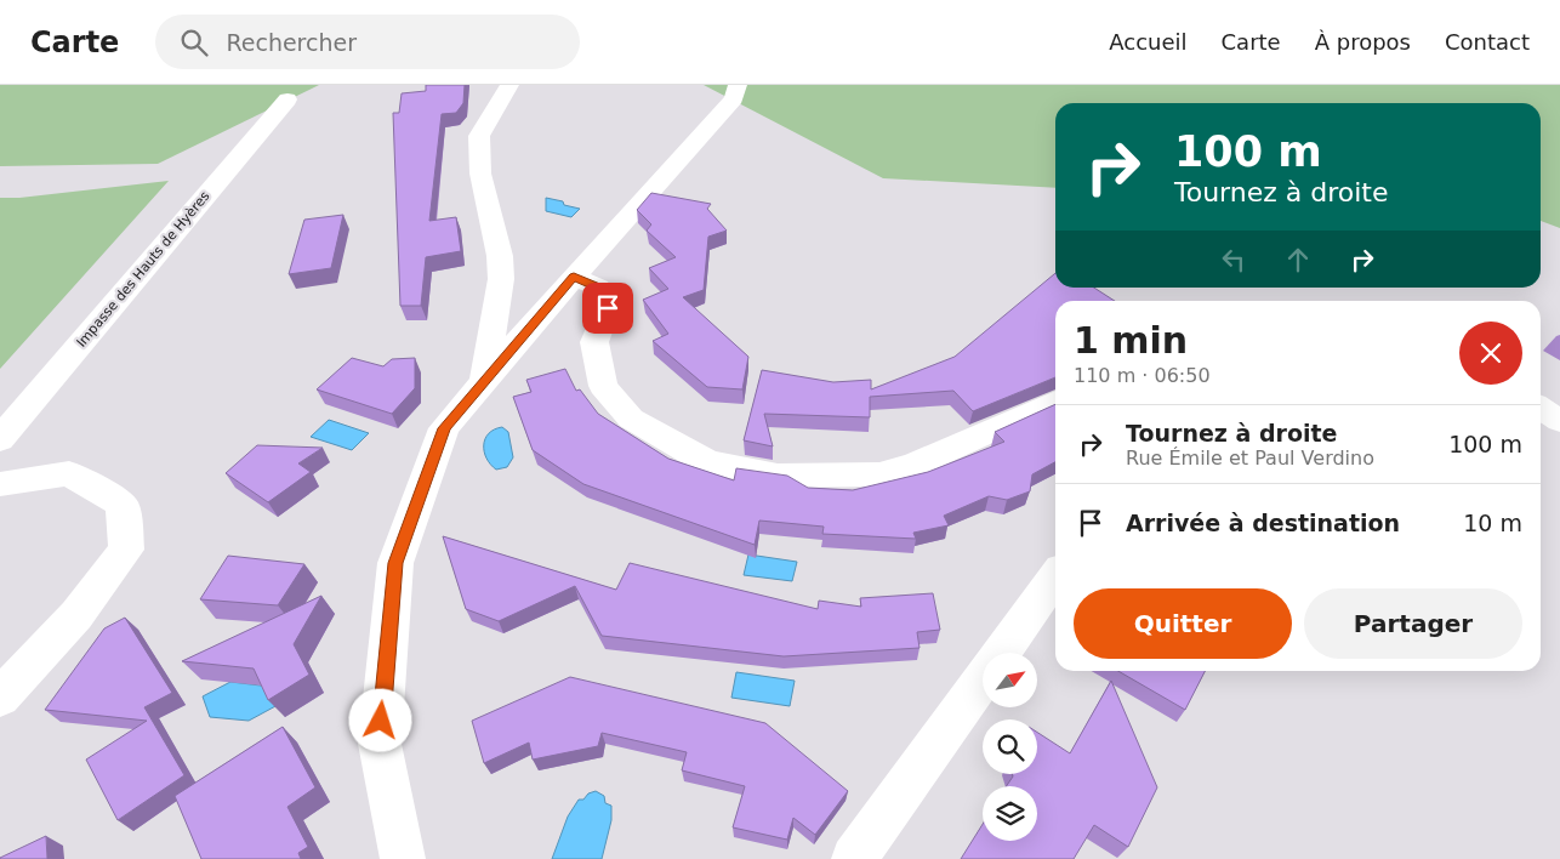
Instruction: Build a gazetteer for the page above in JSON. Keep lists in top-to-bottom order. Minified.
{"streets":{"street":["Impasse des Hauts de Hyères"]},"north":"top right","page":{"header":"Carte","search":"Rechercher","nav":["Accueil","Carte","À propos","Contact"],"turn":["100 m","Tournez à droite"],"heading":["1 min","110 m · 06:50"],"list":[{"name":"Tournez à droite","note":"Rue Émile et Paul Verdino","value":"100 m"},{"name":"Arrivée à destination","value":"10 m"}],"buttons":["Quitter","Partager"]}}
